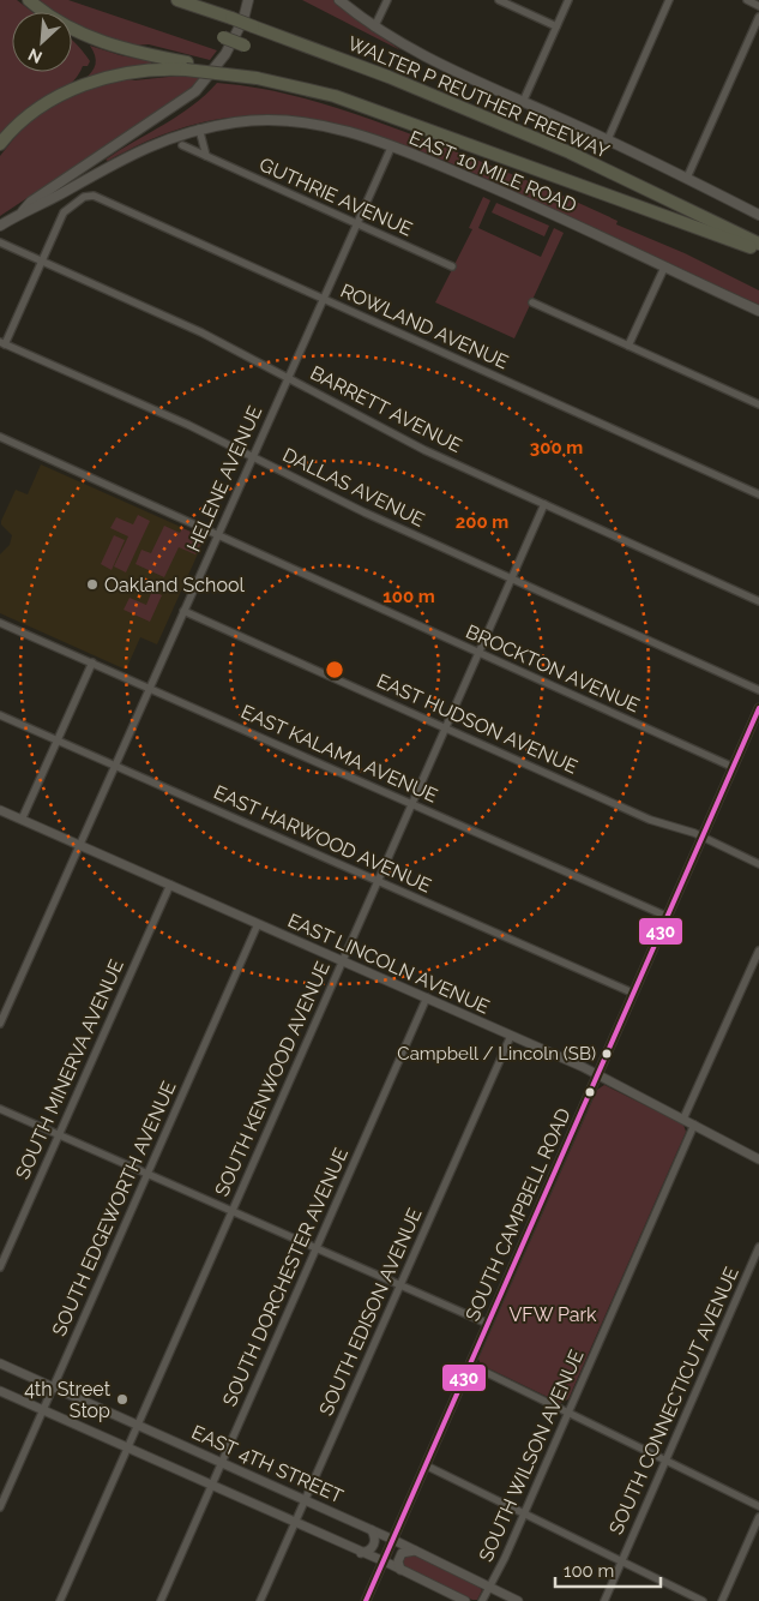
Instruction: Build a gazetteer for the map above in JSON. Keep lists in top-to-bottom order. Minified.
{"streets":{"highway":["WALTER P REUTHER FREEWAY"],"main road":["EAST 10 MILE ROAD"],"street":["GUTHRIE AVENUE","ROWLAND AVENUE","BARRETT AVENUE","HELENE AVENUE","DALLAS AVENUE","BROCKTON AVENUE","EAST HUDSON AVENUE","EAST KALAMA AVENUE","EAST HARWOOD AVENUE","EAST LINCOLN AVENUE","SOUTH MINERVA AVENUE","SOUTH KENWOOD AVENUE","SOUTH EDGEWORTH AVENUE","SOUTH CAMPBELL ROAD","SOUTH DORCHESTER AVENUE","SOUTH EDISON AVENUE","SOUTH CONNECTICUT AVENUE","SOUTH WILSON AVENUE","EAST 4TH STREET"]},"crossings":[["EAST 10 MILE ROAD","HELENE AVENUE"],["GUTHRIE AVENUE","HELENE AVENUE"],["ROWLAND AVENUE","BARRETT AVENUE"],["ROWLAND AVENUE","HELENE AVENUE"],["BARRETT AVENUE","HELENE AVENUE"],["BARRETT AVENUE","SOUTH KENWOOD AVENUE"],["HELENE AVENUE","DALLAS AVENUE"],["HELENE AVENUE","BROCKTON AVENUE"],["HELENE AVENUE","EAST HUDSON AVENUE"],["HELENE AVENUE","EAST KALAMA AVENUE"],["HELENE AVENUE","EAST HARWOOD AVENUE"],["HELENE AVENUE","EAST LINCOLN AVENUE"],["DALLAS AVENUE","SOUTH KENWOOD AVENUE"],["BROCKTON AVENUE","SOUTH KENWOOD AVENUE"],["BROCKTON AVENUE","SOUTH CAMPBELL ROAD"],["EAST HUDSON AVENUE","SOUTH KENWOOD AVENUE"],["EAST HUDSON AVENUE","SOUTH CAMPBELL ROAD"],["EAST KALAMA AVENUE","SOUTH KENWOOD AVENUE"],["EAST KALAMA AVENUE","SOUTH CAMPBELL ROAD"],["EAST HARWOOD AVENUE","SOUTH KENWOOD AVENUE"],["EAST HARWOOD AVENUE","SOUTH CAMPBELL ROAD"],["EAST LINCOLN AVENUE","SOUTH MINERVA AVENUE"],["EAST LINCOLN AVENUE","SOUTH KENWOOD AVENUE"],["EAST LINCOLN AVENUE","SOUTH EDGEWORTH AVENUE"],["EAST LINCOLN AVENUE","SOUTH CAMPBELL ROAD"],["EAST LINCOLN AVENUE","SOUTH DORCHESTER AVENUE"],["EAST LINCOLN AVENUE","SOUTH EDISON AVENUE"],["EAST LINCOLN AVENUE","SOUTH WILSON AVENUE"],["SOUTH KENWOOD AVENUE","EAST 4TH STREET"],["SOUTH EDGEWORTH AVENUE","EAST 4TH STREET"],["SOUTH CAMPBELL ROAD","EAST 4TH STREET"],["SOUTH DORCHESTER AVENUE","EAST 4TH STREET"],["SOUTH EDISON AVENUE","EAST 4TH STREET"],["SOUTH WILSON AVENUE","EAST 4TH STREET"]],"parks":["VFW Park"],"places":["Oakland School","Campbell / Lincoln (SB)","4th Street Stop"],"lines":["transit line 430"],"scale_bar":"100 m","north":"bottom left","rings":["300 m","200 m","100 m"]}
